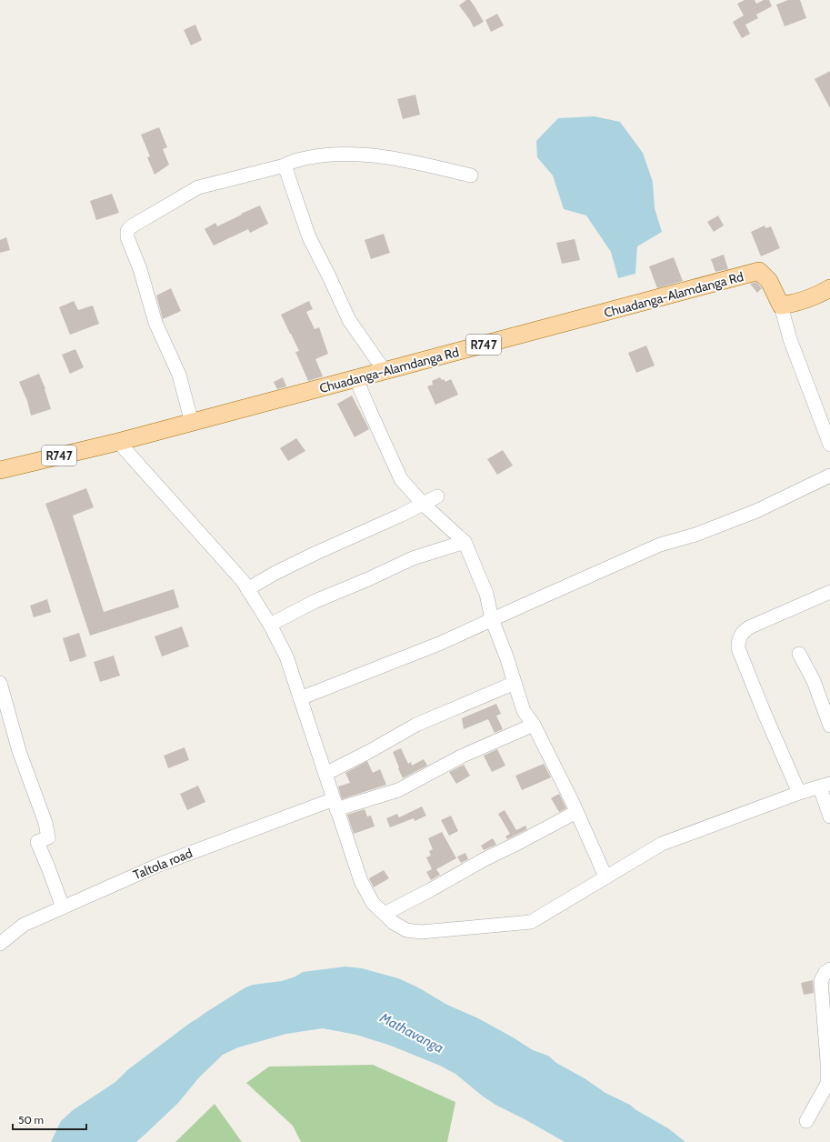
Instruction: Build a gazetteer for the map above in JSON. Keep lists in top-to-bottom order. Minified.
{"streets":{"main road":["Chuadanga-Alamdanga Rd","R747"],"street":["Taltola road"]},"crossings":[["Chuadanga-Alamdanga Rd","R747"]],"water":["Mathavanga"],"scale_bar":"50 m"}
